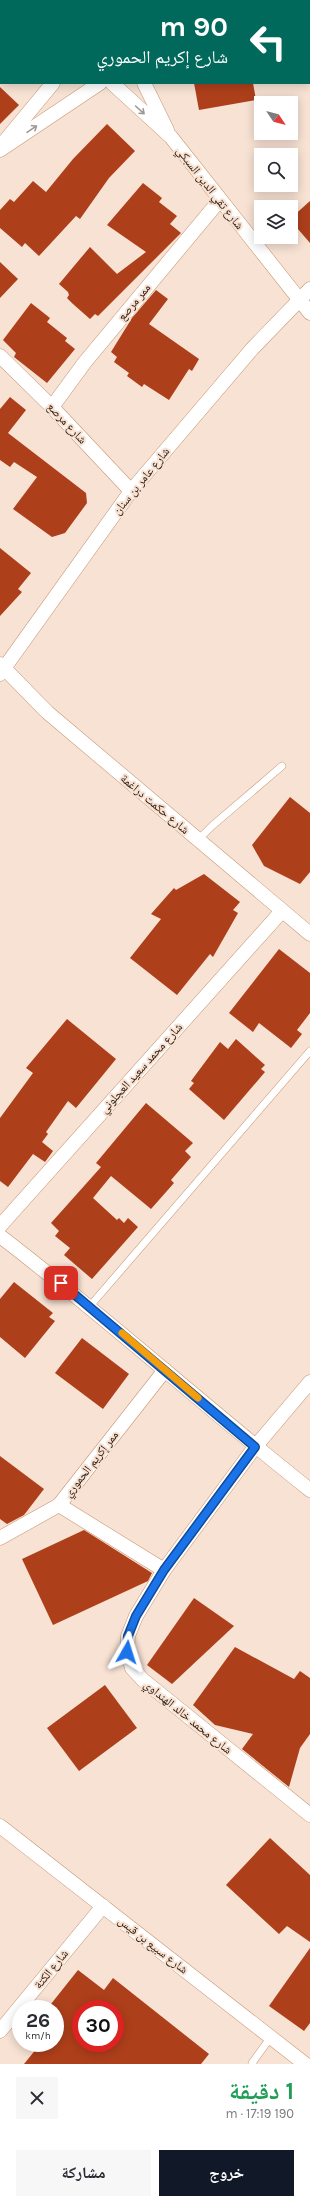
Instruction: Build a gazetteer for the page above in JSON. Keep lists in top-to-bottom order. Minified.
{"streets":{"street":["شارع تقي الدين السبكي","ممر مرصع","شارع مرصع","شارع عامر بن سنان","شارع حكمت دراغمة","شارع محمد سعيد العجلوني","ممر إكريم الحموري","شارع محمد خالد الهنداوي","شارع سبيع بن قيس","شارع الكتة"]},"crossings":[["شارع تقي الدين السبكي","ممر مرصع"],["شارع تقي الدين السبكي","شارع عامر بن سنان"],["ممر مرصع","شارع مرصع"],["شارع مرصع","شارع عامر بن سنان"],["شارع عامر بن سنان","شارع حكمت دراغمة"],["شارع حكمت دراغمة","شارع محمد سعيد العجلوني"],["شارع سبيع بن قيس","شارع الكتة"]],"north":"bottom right","page":{"turn":["90 m","شارع إكريم الحموري"],"speed":"26 km/h","limit":"30","heading":["1 دقيقة","190 m · 17:19"],"buttons":["خروج","مشاركة"]}}
